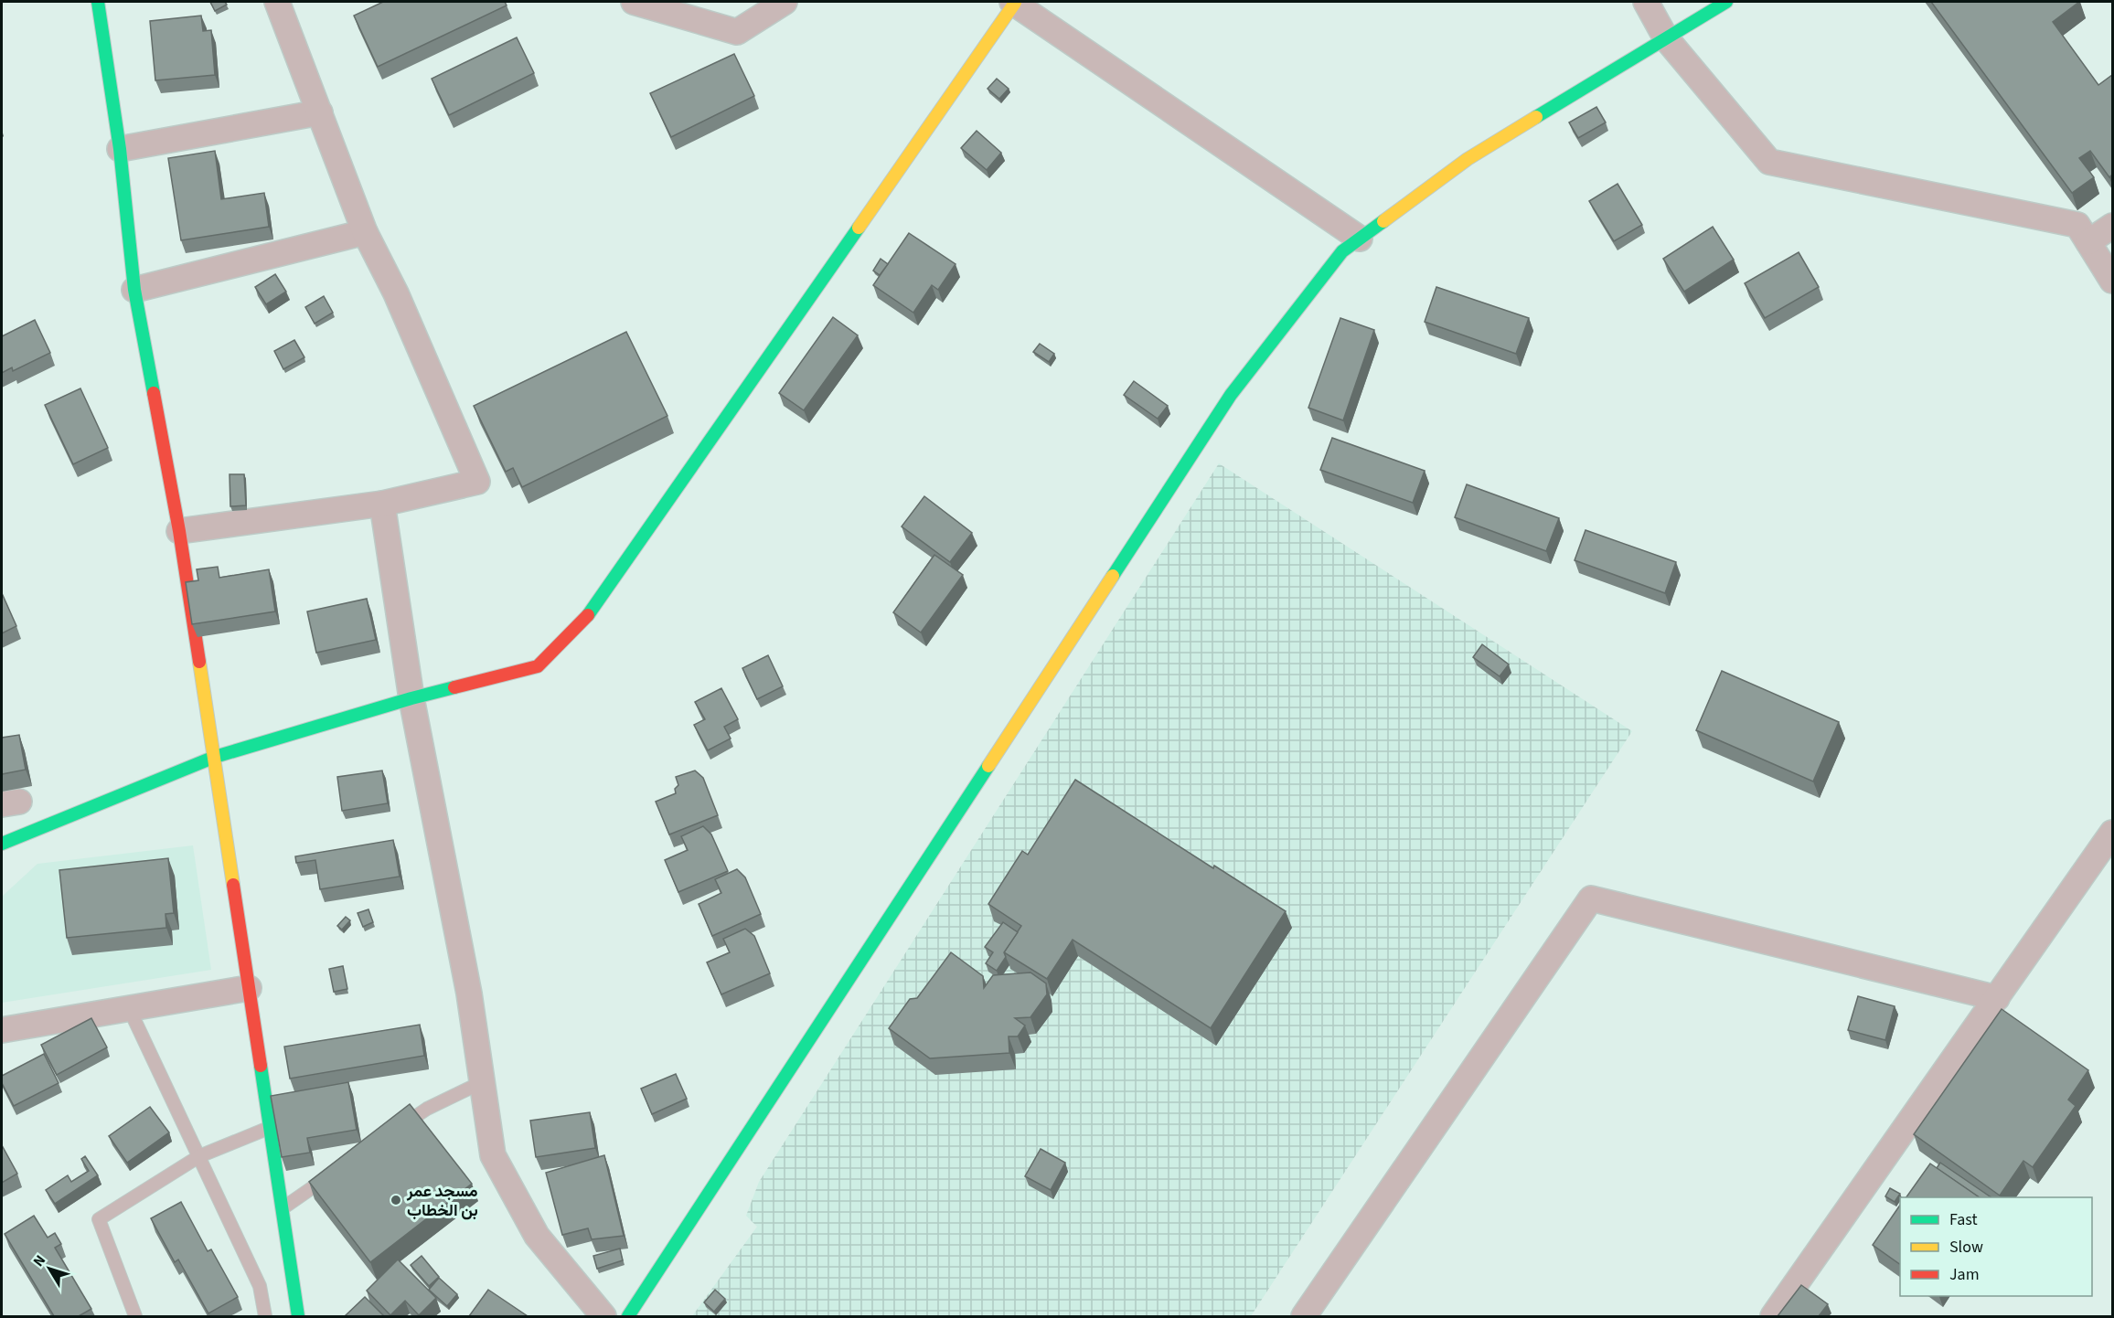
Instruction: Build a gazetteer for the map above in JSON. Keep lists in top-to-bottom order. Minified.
{"places":["مسجد عمر بن الخطاب"],"legend":["Fast","Slow","Jam"],"north":"top left"}
